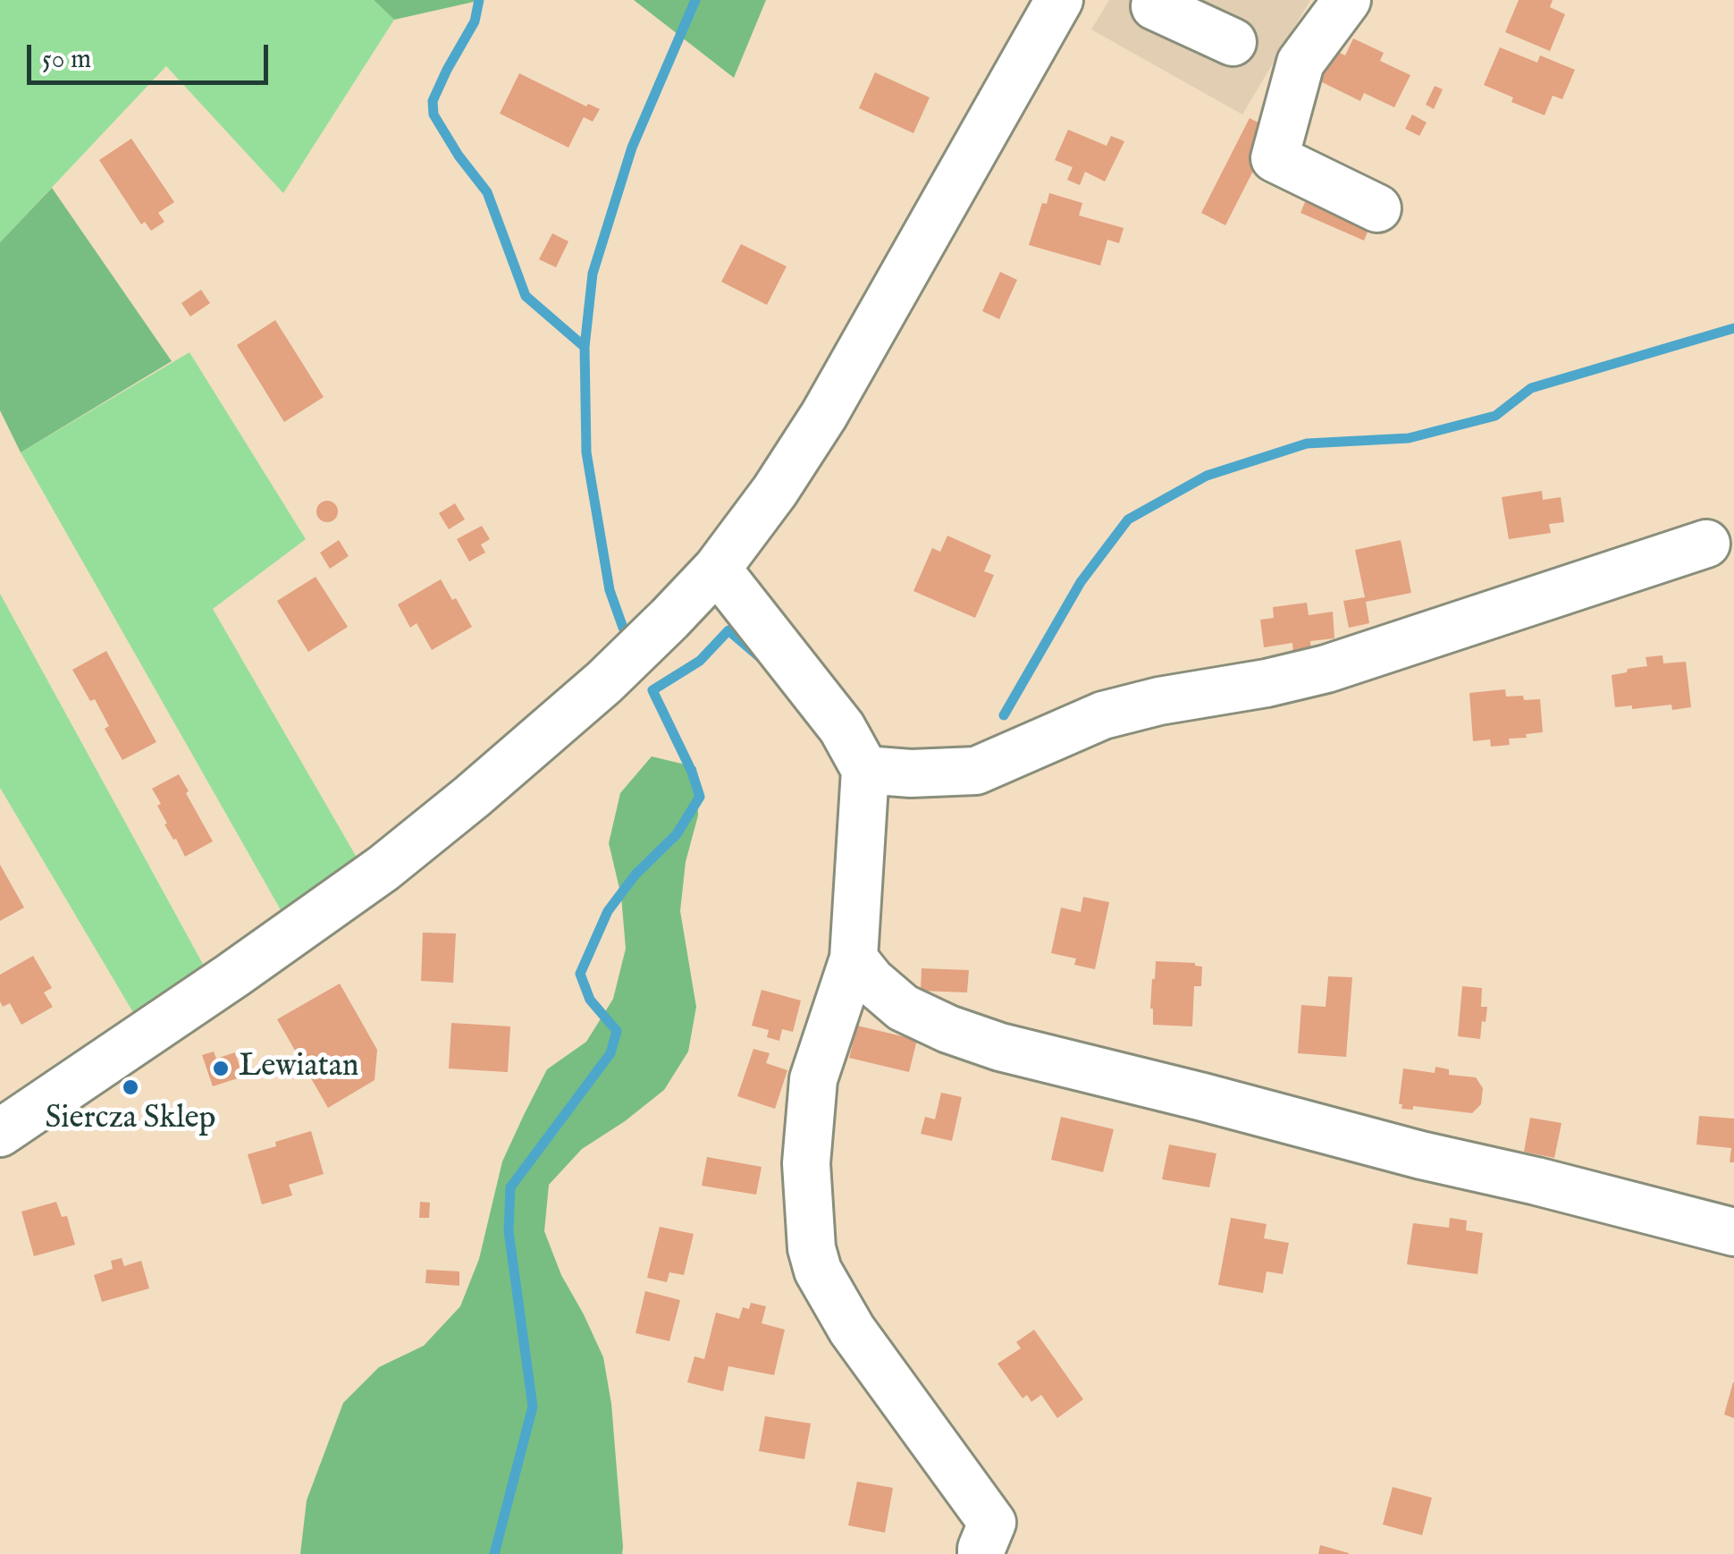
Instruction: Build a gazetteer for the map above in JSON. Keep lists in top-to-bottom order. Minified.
{"places":["Lewiatan","Siercza Sklep"],"scale_bar":"50 m"}
